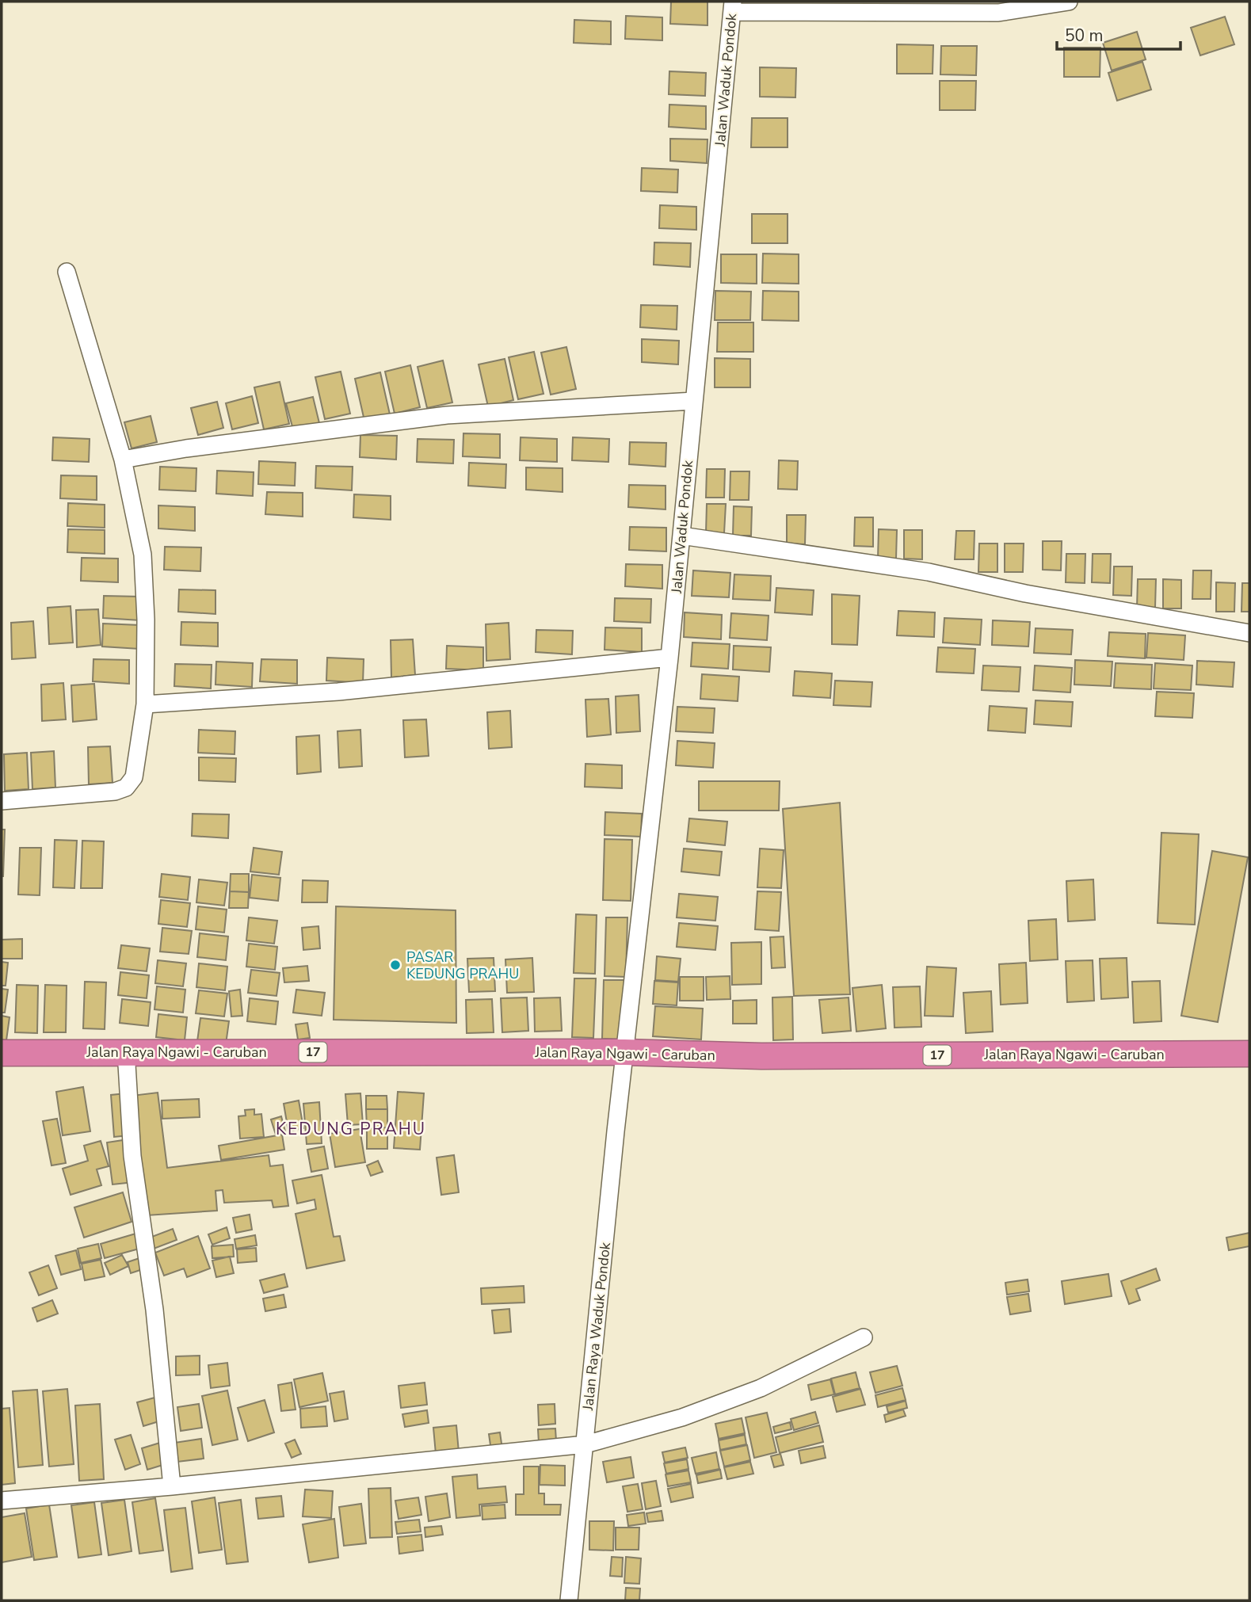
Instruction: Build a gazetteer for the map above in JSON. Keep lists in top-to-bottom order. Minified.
{"streets":{"highway":["Jalan Raya Ngawi - Caruban","17"],"street":["Jalan Waduk Pondok","Jalan Raya Waduk Pondok"]},"crossings":[["Jalan Waduk Pondok","Jalan Raya Ngawi - Caruban"],["Jalan Waduk Pondok","Jalan Raya Waduk Pondok"],["Jalan Raya Ngawi - Caruban","Jalan Raya Waduk Pondok"]],"districts":["KEDUNG PRAHU"],"places":["PASAR KEDUNG PRAHU"],"scale_bar":"50 m"}
